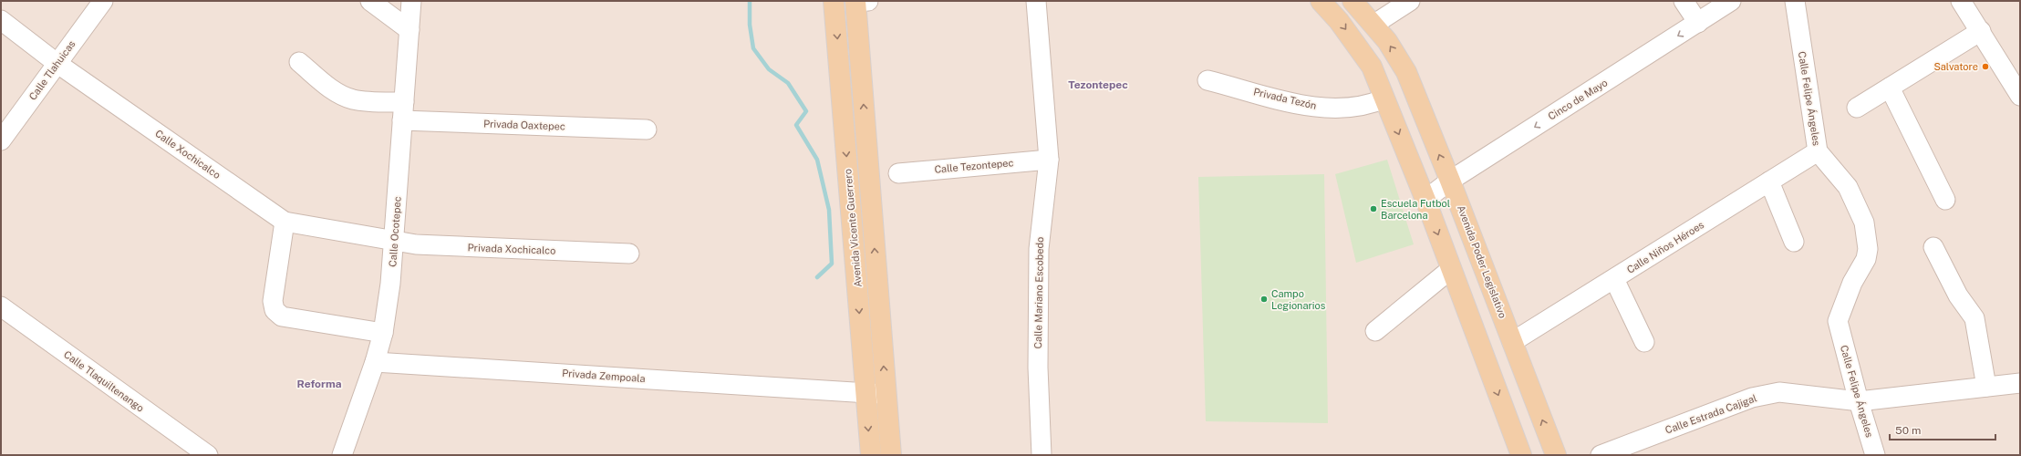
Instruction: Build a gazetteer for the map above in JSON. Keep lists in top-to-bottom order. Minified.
{"streets":{"main road":["Avenida Vicente Guerrero","Avenida Poder Legislativo"],"street":["Calle Tlahuicas","Privada Tezón","Calle Felipe Ángeles","Cinco de Mayo","Privada Oaxtepec","Calle Xochicalco","Calle Tezontepec","Calle Ocotepec","Calle Niños Héroes","Privada Xochicalco","Calle Mariano Escobedo","Privada Zempoala","Calle Tlaquiltenango","Calle Estrada Cajigal"]},"crossings":[["Calle Tlahuicas","Calle Xochicalco"],["Calle Felipe Ángeles","Calle Niños Héroes"],["Calle Felipe Ángeles","Calle Estrada Cajigal"],["Cinco de Mayo","Avenida Poder Legislativo"],["Privada Oaxtepec","Calle Ocotepec"],["Calle Xochicalco","Calle Ocotepec"],["Calle Xochicalco","Privada Xochicalco"],["Calle Tezontepec","Calle Mariano Escobedo"],["Avenida Vicente Guerrero","Privada Zempoala"],["Calle Ocotepec","Privada Xochicalco"],["Calle Ocotepec","Privada Zempoala"],["Calle Niños Héroes","Avenida Poder Legislativo"]],"one_way":["Cinco de Mayo"],"districts":["Tezontepec","Reforma"],"places":["Salvatore","Escuela Futbol Barcelona","Campo Legionarios"],"scale_bar":"50 m"}
